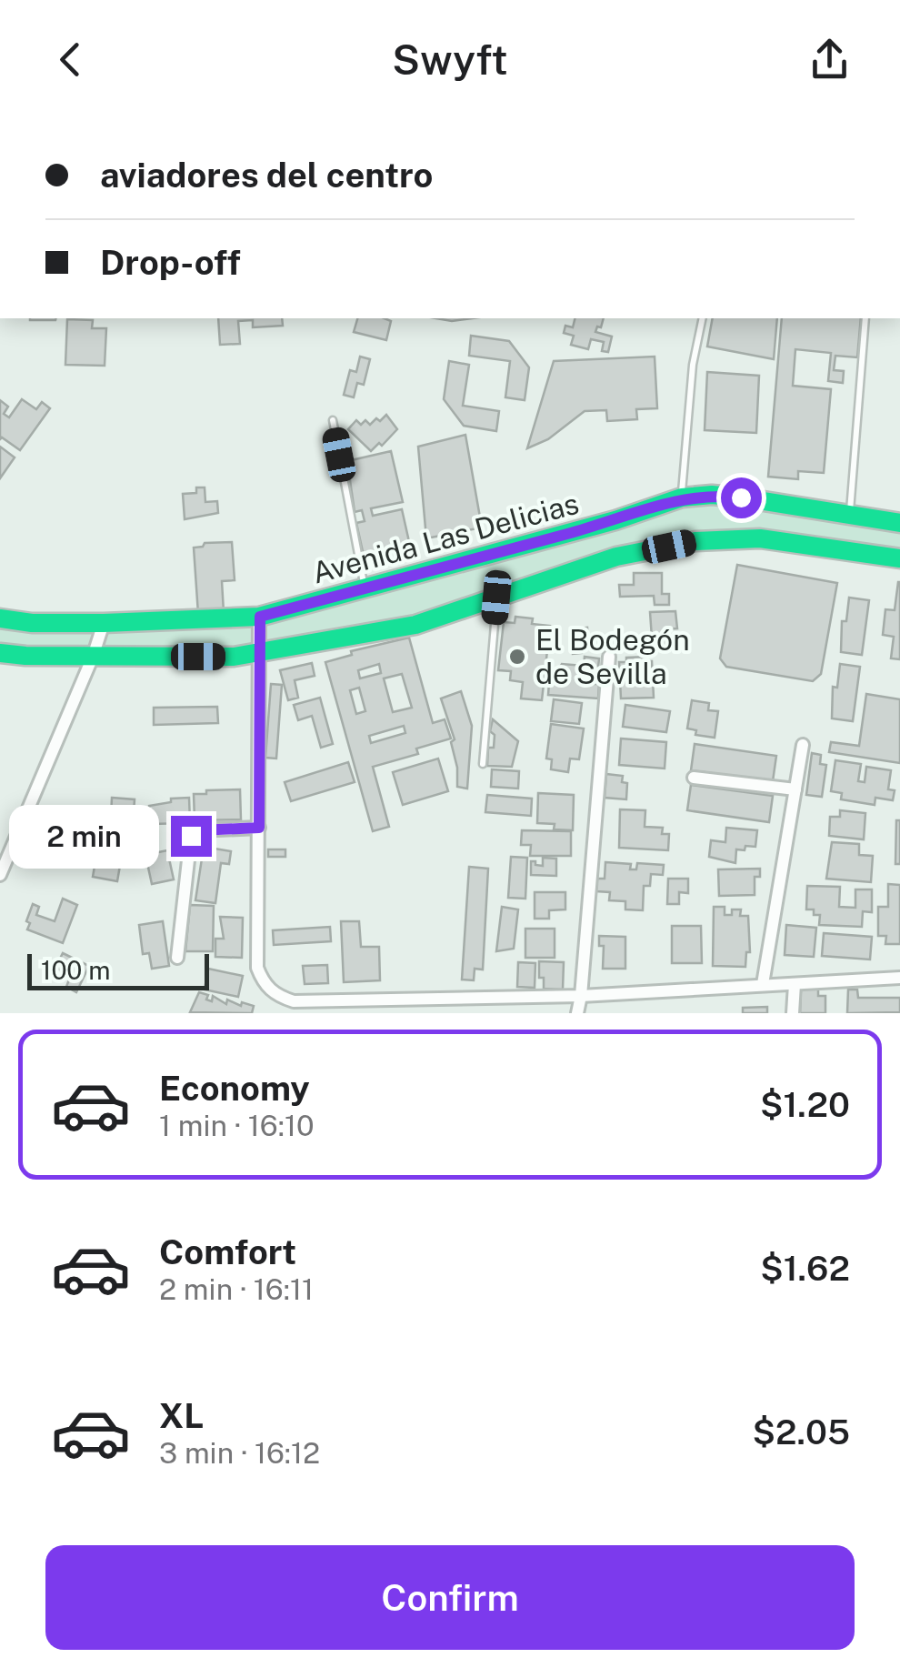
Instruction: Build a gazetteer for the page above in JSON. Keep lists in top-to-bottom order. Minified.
{"streets":{"main road":["Avenida Las Delicias"]},"places":["El Bodegón de Sevilla"],"scale_bar":"100 m","page":{"header":"Swyft","banner":["aviadores del centro","Drop-off"],"bubble":"2 min","scale":"100 m","list":[{"name":"Economy","note":"1 min · 16:10","value":"$1.20"},{"name":"Comfort","note":"2 min · 16:11","value":"$1.62"},{"name":"XL","note":"3 min · 16:12","value":"$2.05"}],"buttons":"Confirm"}}
